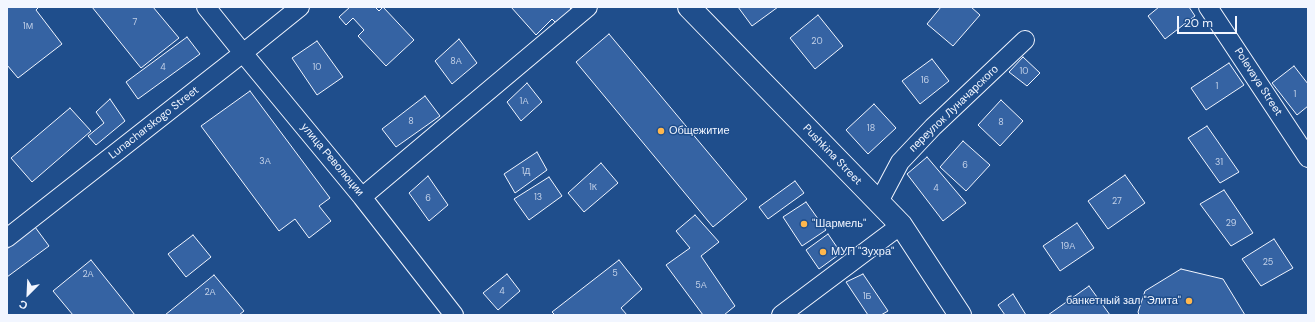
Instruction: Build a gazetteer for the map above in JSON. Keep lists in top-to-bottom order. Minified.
{"streets":{"street":["Polevaya Street","переулок Луначарского","Lunacharskogo Street","Pushkina Street","улица Революции"]},"crossings":[["переулок Луначарского","Pushkina Street"],["Lunacharskogo Street","улица Революции"]],"places":["Общежитие","\"Шармель\"","МУП \"Зухра\"","банкетный зал \"Элита\""],"house_numbers":["7","1М","20","8А","4","10","10","16","1","1","1А","8","8","18","3А","31","6","1Д","1К","4","13","6","27","29","19А","25","5","2А","5А","4","2А","1Б"],"scale_bar":"20 m","north":"bottom left"}
